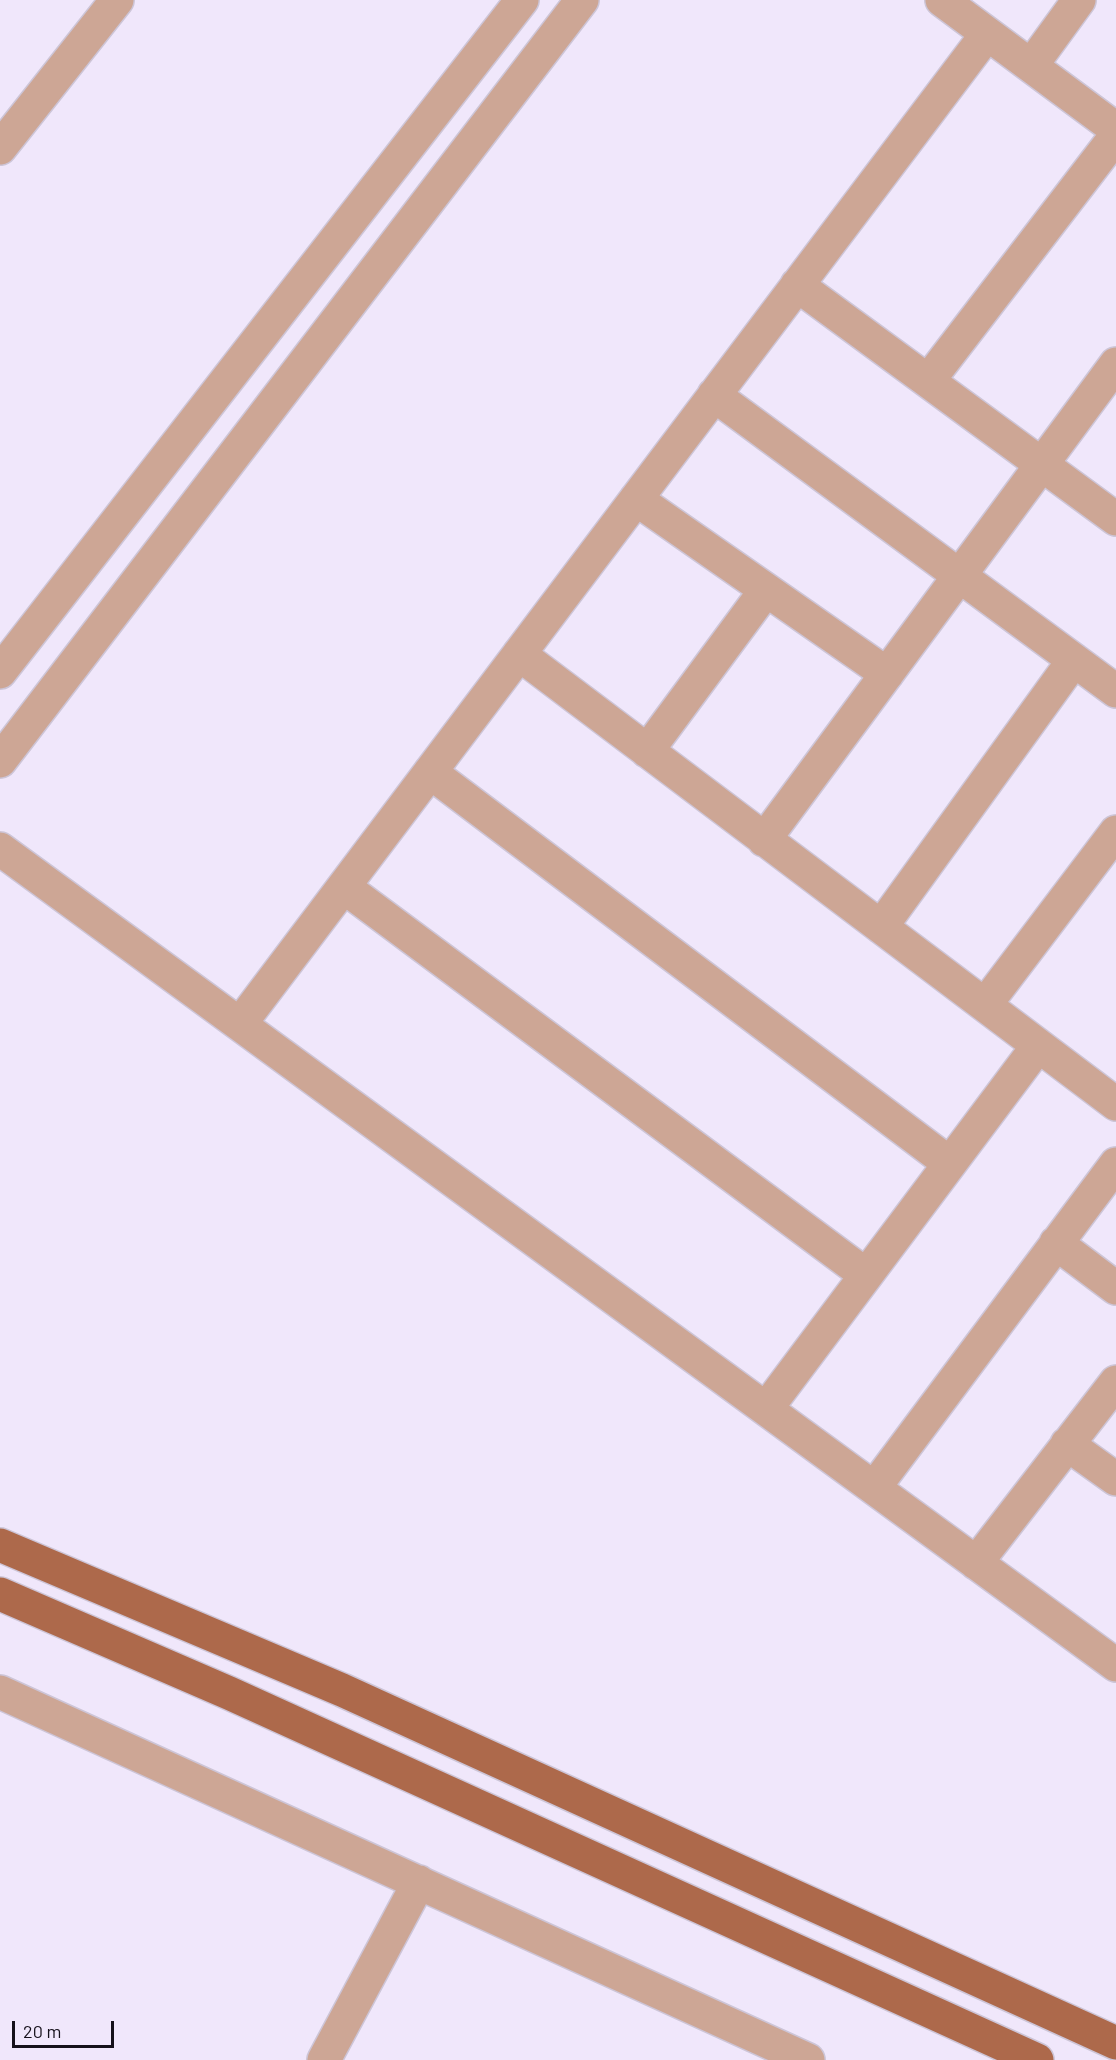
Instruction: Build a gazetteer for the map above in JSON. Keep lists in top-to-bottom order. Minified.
{"scale_bar":"20 m"}
